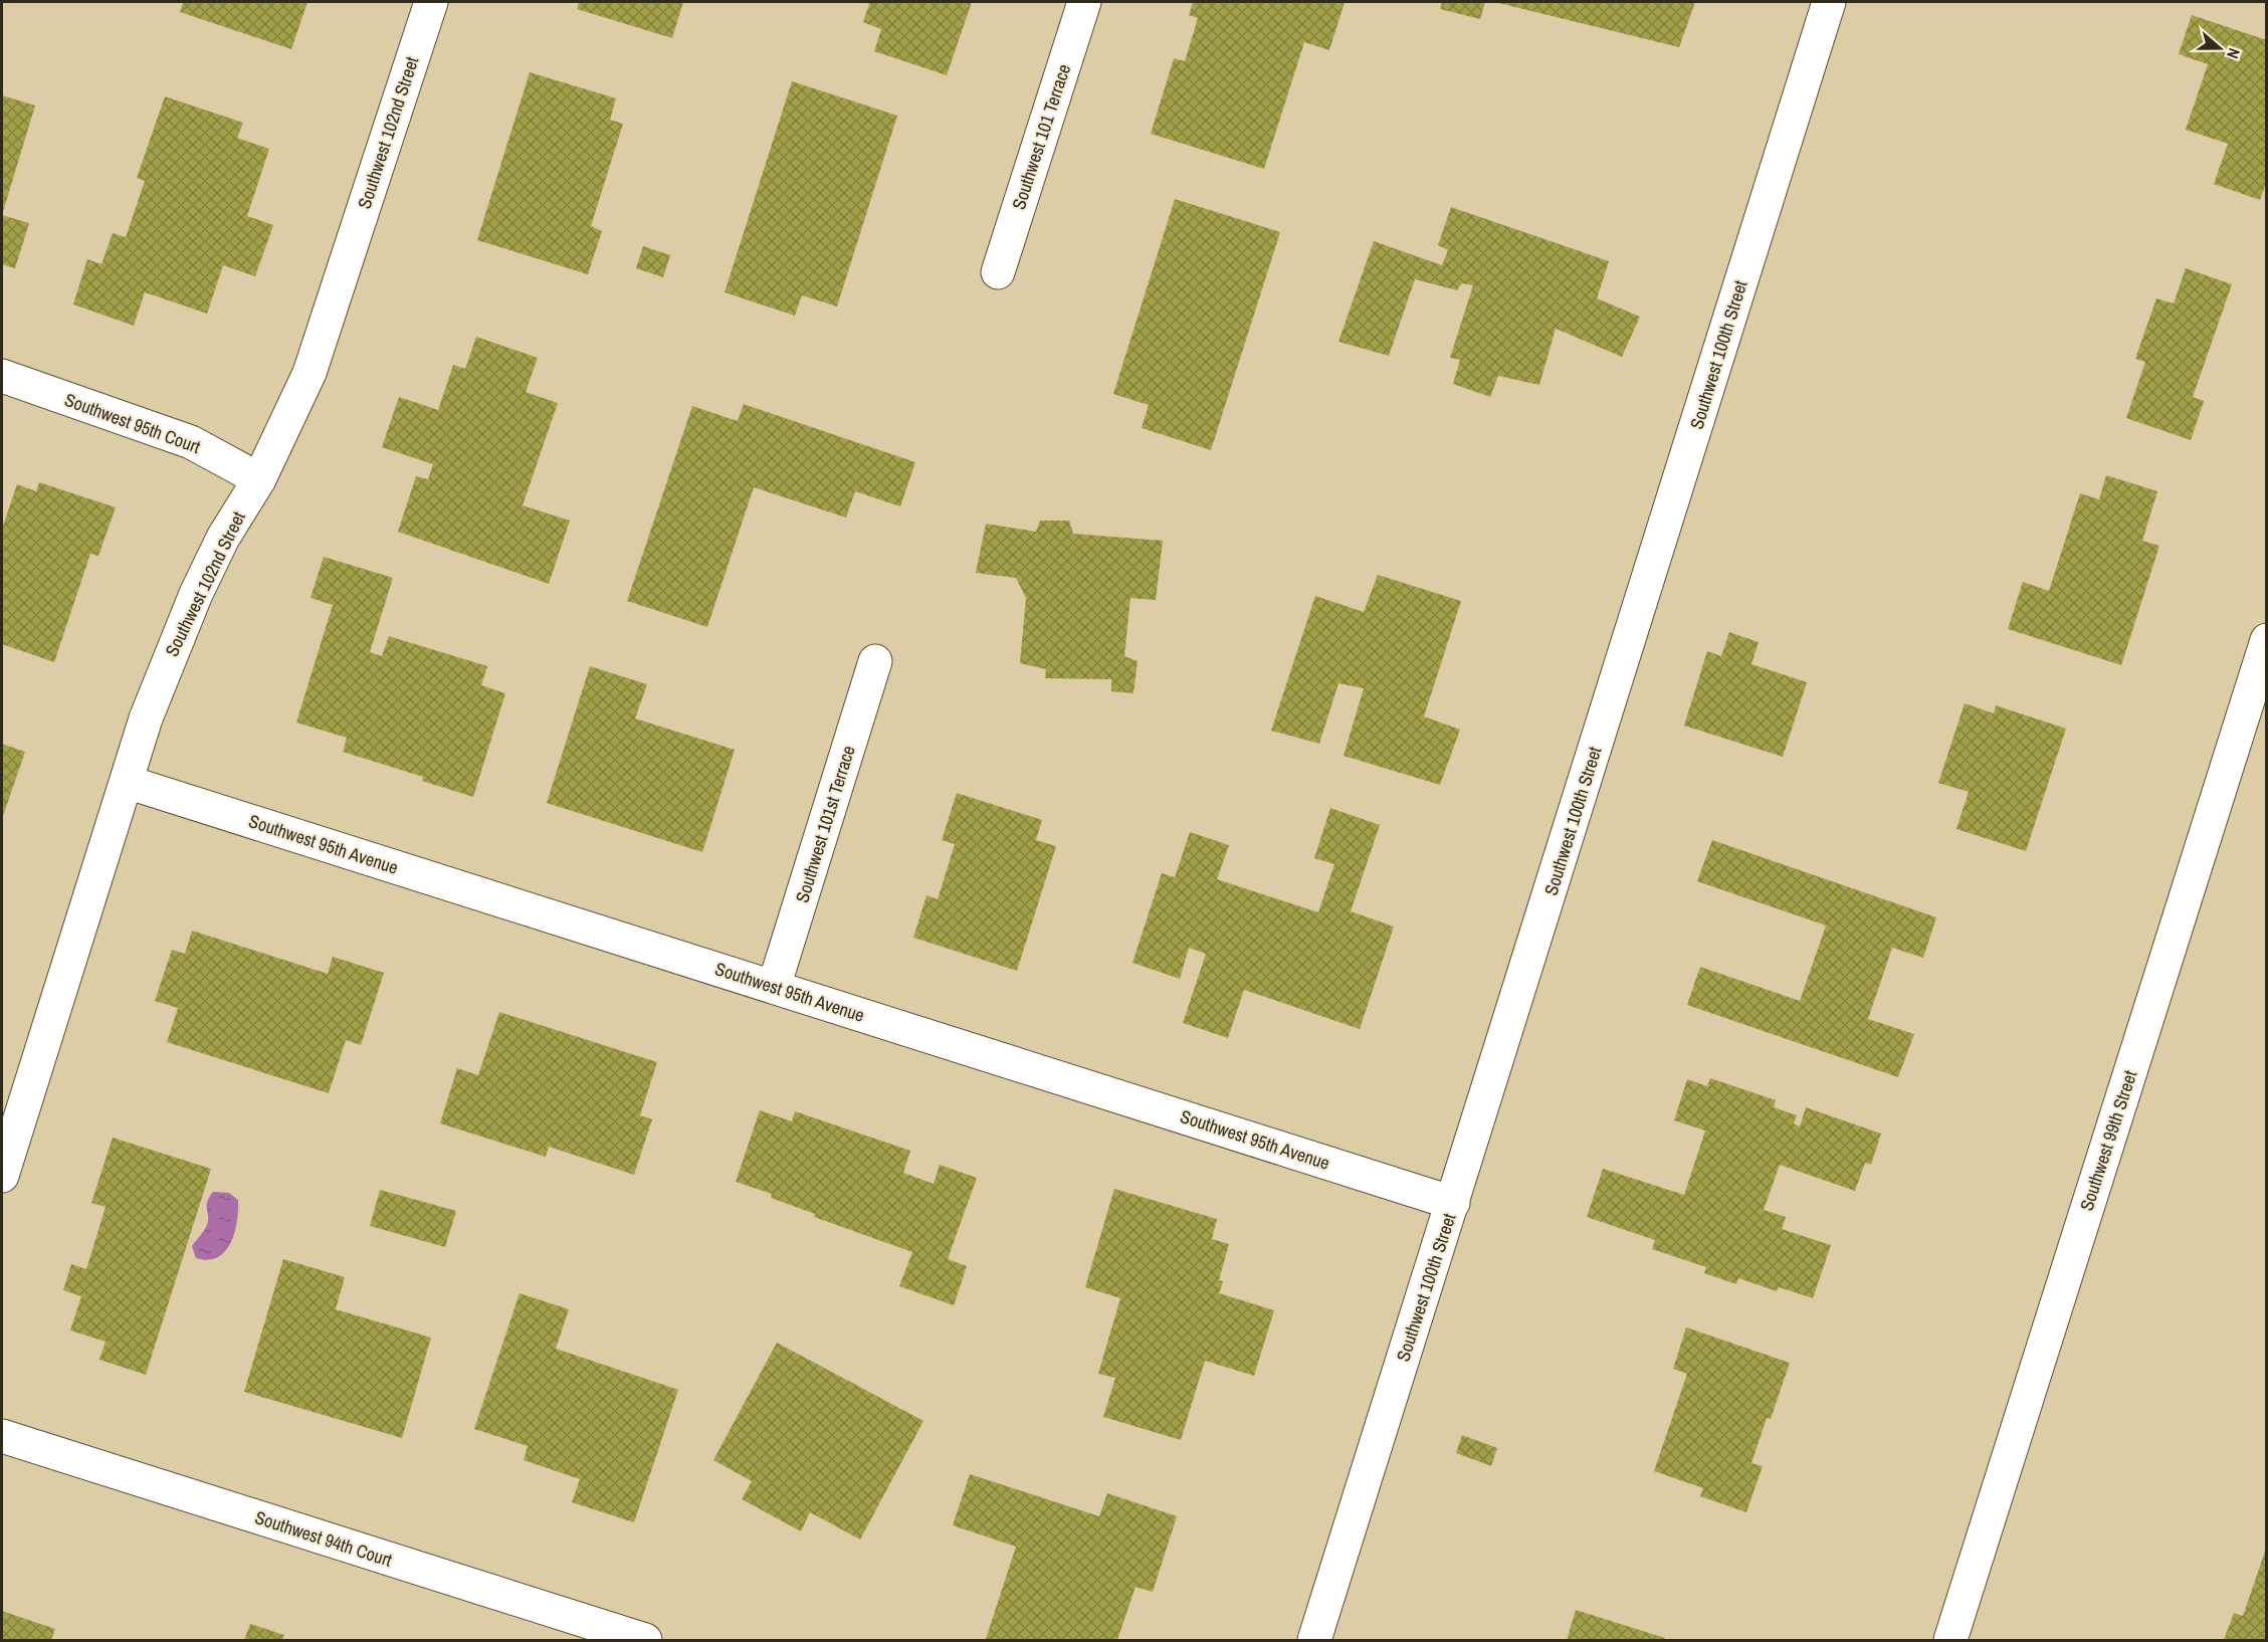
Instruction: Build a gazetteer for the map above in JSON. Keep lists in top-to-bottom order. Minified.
{"streets":{"street":["Southwest 102nd Street","Southwest 101 Terrace","Southwest 100th Street","Southwest 95th Court","Southwest 101st Terrace","Southwest 95th Avenue","Southwest 99th Street","Southwest 94th Court"]},"crossings":[["Southwest 102nd Street","Southwest 95th Court"],["Southwest 102nd Street","Southwest 95th Avenue"],["Southwest 100th Street","Southwest 95th Avenue"],["Southwest 101st Terrace","Southwest 95th Avenue"]],"north":"right"}
